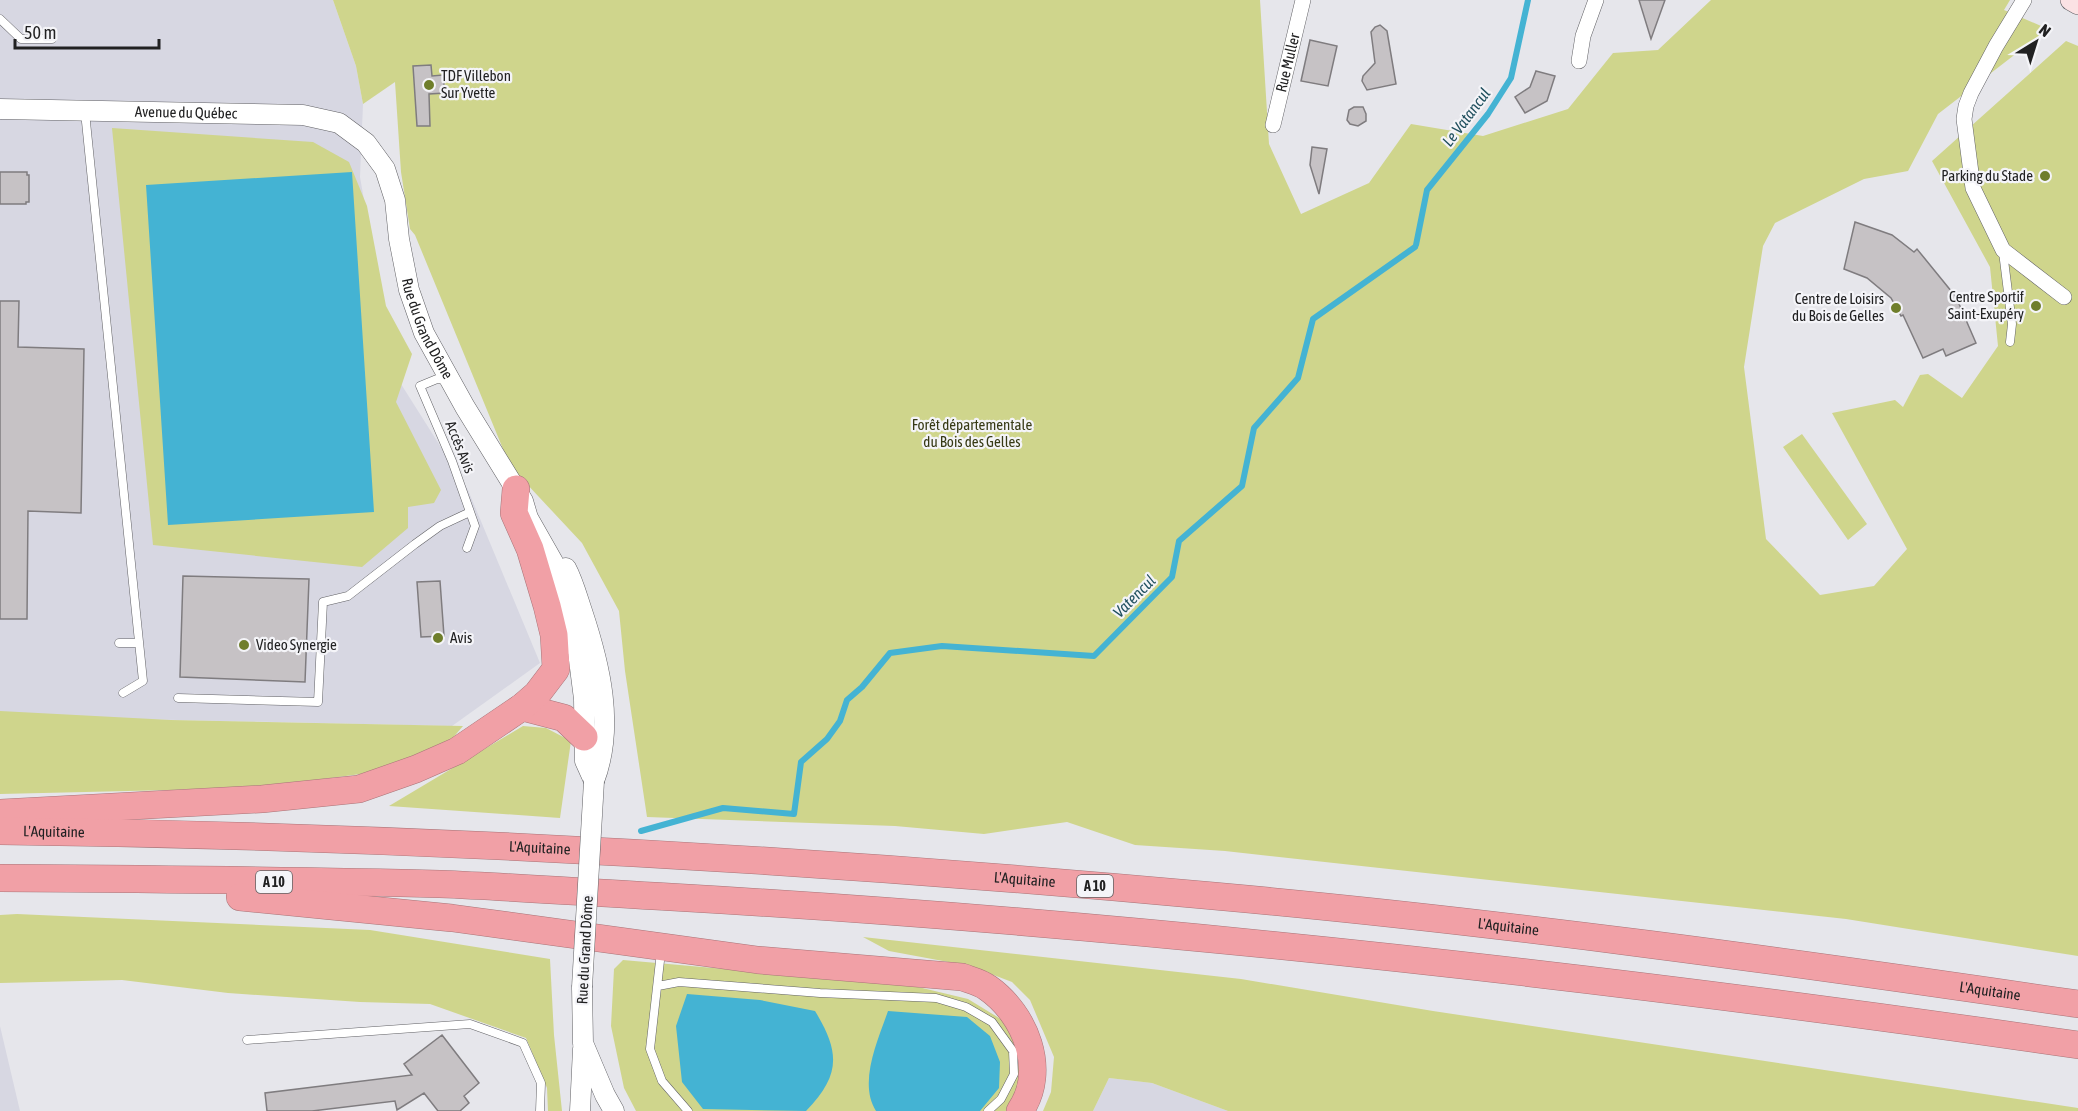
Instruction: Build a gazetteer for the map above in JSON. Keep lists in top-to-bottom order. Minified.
{"streets":{"highway":["L'Aquitaine","A 10"],"street":["Rue Muller","Avenue du Québec","Rue du Grand Dôme"],"lane":["Accès Avis"]},"crossings":[["Avenue du Québec","Rue du Grand Dôme"],["Rue du Grand Dôme","Accès Avis"]],"water":["Le Vatancul","Vatencul"],"parks":["Forêt départementale du Bois des Gelles"],"places":["TDF Villebon Sur Yvette","Parking du Stade","Centre Sportif Saint-Exupéry","Centre de Loisirs du Bois de Gelles","Avis","Video Synergie"],"scale_bar":"50 m","north":"top right"}
